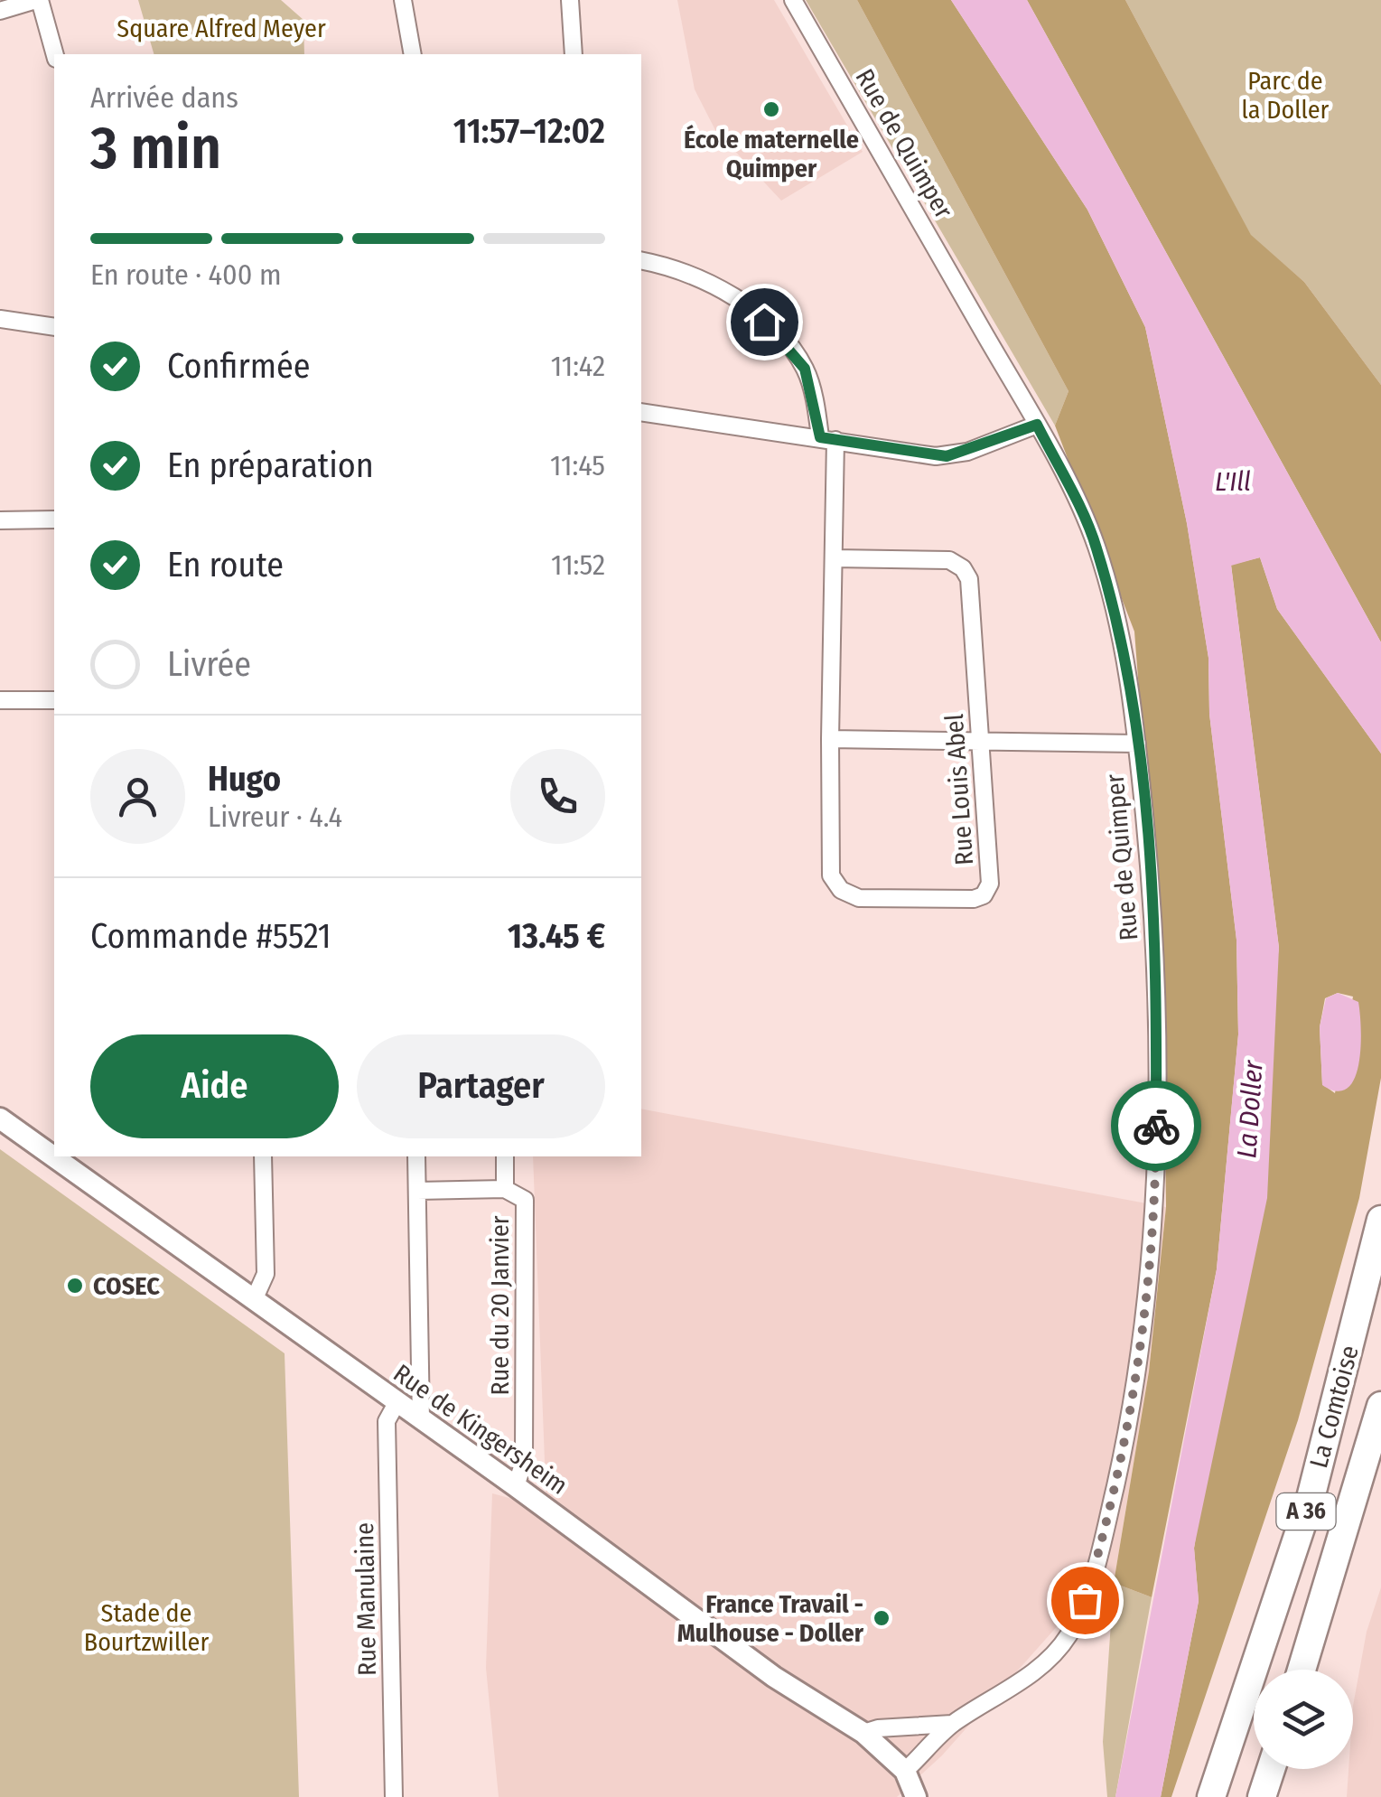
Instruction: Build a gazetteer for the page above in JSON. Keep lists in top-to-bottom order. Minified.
{"streets":{"highway":["La Comtoise","A 36"],"main road":["Rue de Kingersheim"],"street":["Rue de Quimper","Rue Louis Abel","Rue du 20 Janvier","Rue Manulaine"]},"crossings":[["Rue de Quimper","Rue de Kingersheim"],["Rue du 20 Janvier","Rue de Kingersheim"],["Rue de Kingersheim","Rue Manulaine"]],"water":["L'Ill","La Doller"],"parks":["Square Alfred Meyer","Parc de la Doller","Stade de Bourtzwiller"],"places":["École maternelle Quimper","COSEC","France Travail - Mulhouse - Doller"],"page":{"heading":["3 min","Arrivée dans","11:57–12:02"],"panel":["Hugo","Livreur · 4.4","Commande #5521","13.45 €"],"bar":"En route · 400 m","list":[["Confirmée","11:42"],["En préparation","11:45"],["En route","11:52"],"Livrée"],"buttons":["Aide","Partager"]}}
